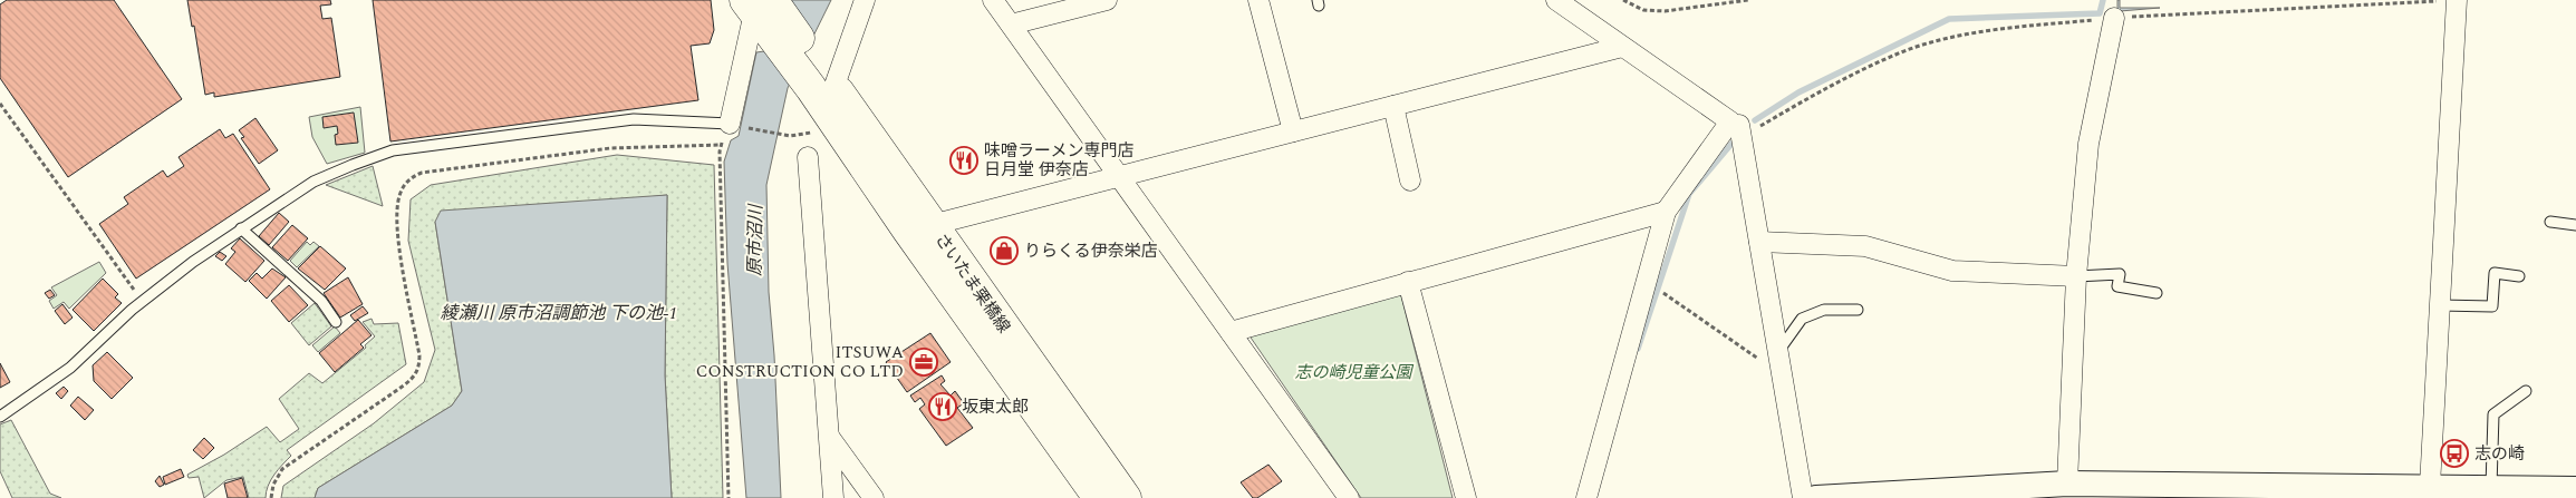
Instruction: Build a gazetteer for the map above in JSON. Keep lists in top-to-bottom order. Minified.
{"streets":{"main road":["さいたま栗橋線"]},"water":["原市沼川","綾瀬川 原市沼調節池 下の池-1"],"parks":["志の崎児童公園"],"places":{"restaurant":["味噌ラーメン専門店 日月堂 伊奈店","坂東太郎"],"shop":["りらくる伊奈栄店"],"office":["ITSUWA CONSTRUCTION CO LTD"],"bus stop":["志の崎"]}}
